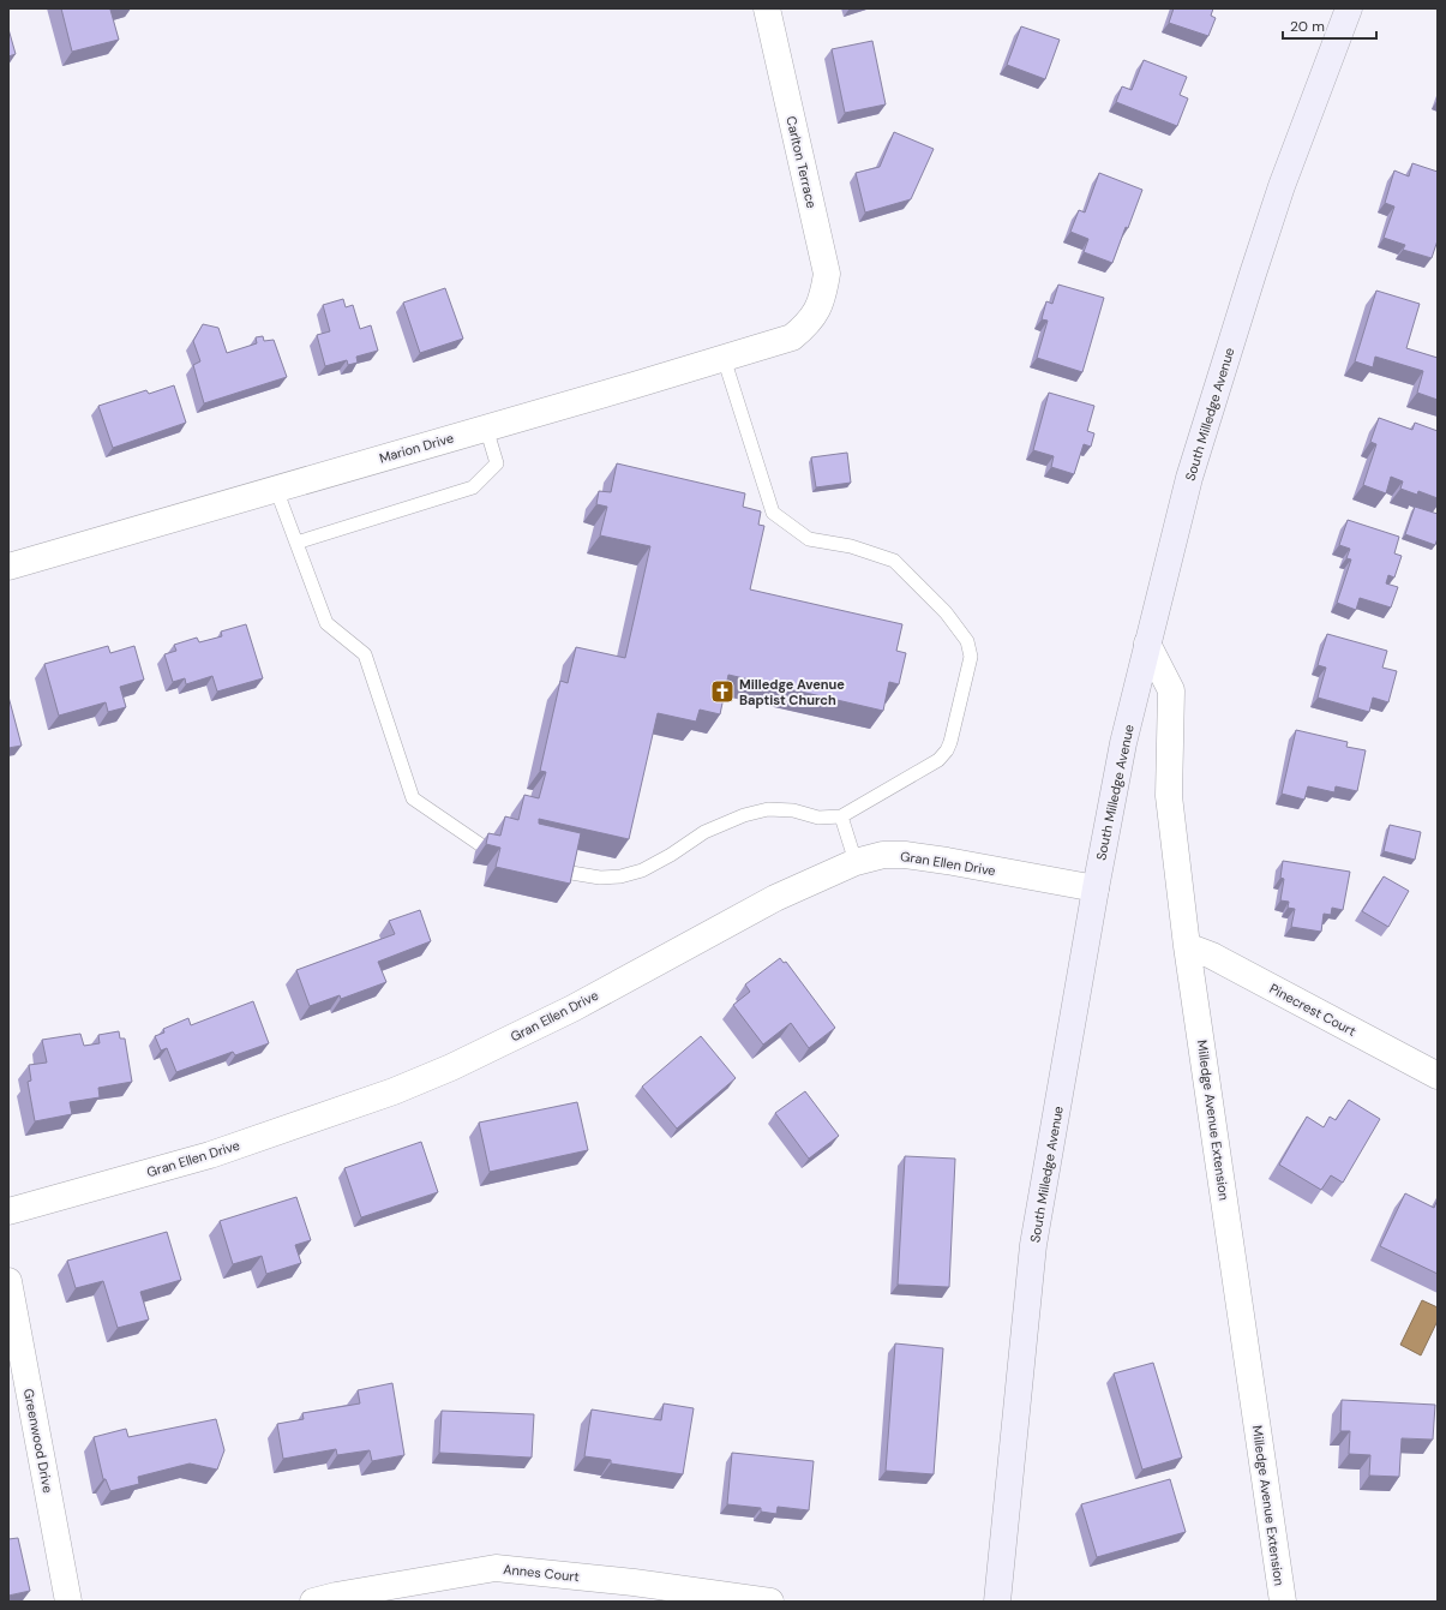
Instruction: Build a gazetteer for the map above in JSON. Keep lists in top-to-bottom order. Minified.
{"streets":{"main road":["South Milledge Avenue"],"street":["Carlton Terrace","Marion Drive","Gran Ellen Drive","Pinecrest Court","Milledge Avenue Extension","Greenwood Drive","Annes Court"]},"crossings":[["Carlton Terrace","Marion Drive"],["South Milledge Avenue","Gran Ellen Drive"],["South Milledge Avenue","Milledge Avenue Extension"],["Pinecrest Court","Milledge Avenue Extension"]],"places":{"church":["Milledge Avenue Baptist Church"]},"scale_bar":"20 m"}
